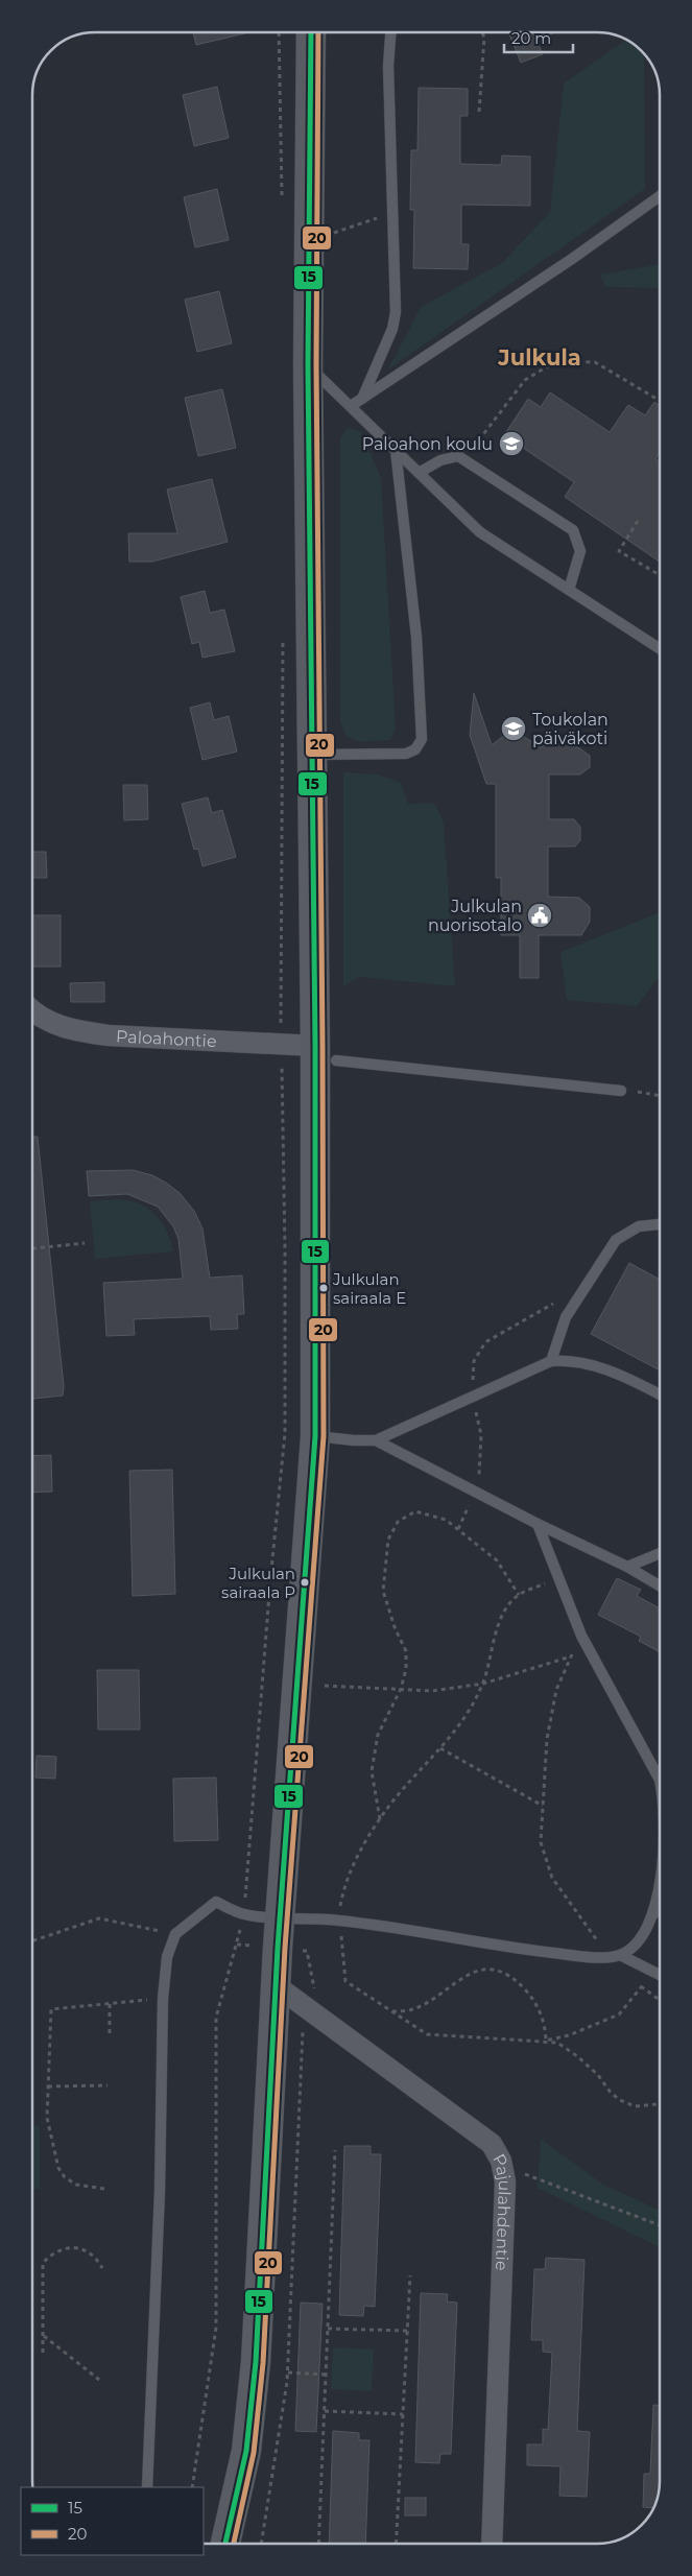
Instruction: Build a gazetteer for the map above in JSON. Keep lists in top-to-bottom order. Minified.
{"streets":{"street":["Paloahontie","Pajulahdentie"]},"districts":["Julkula"],"places":{"school or university":["Paloahon koulu","Toukolan päiväkoti"],"public building":["Julkulan nuorisotalo"],"other":["Julkulan sairaala E","Julkulan sairaala P"]},"lines":["transit line 15","transit line 20"],"legend":["15","20"],"scale_bar":"20 m"}
